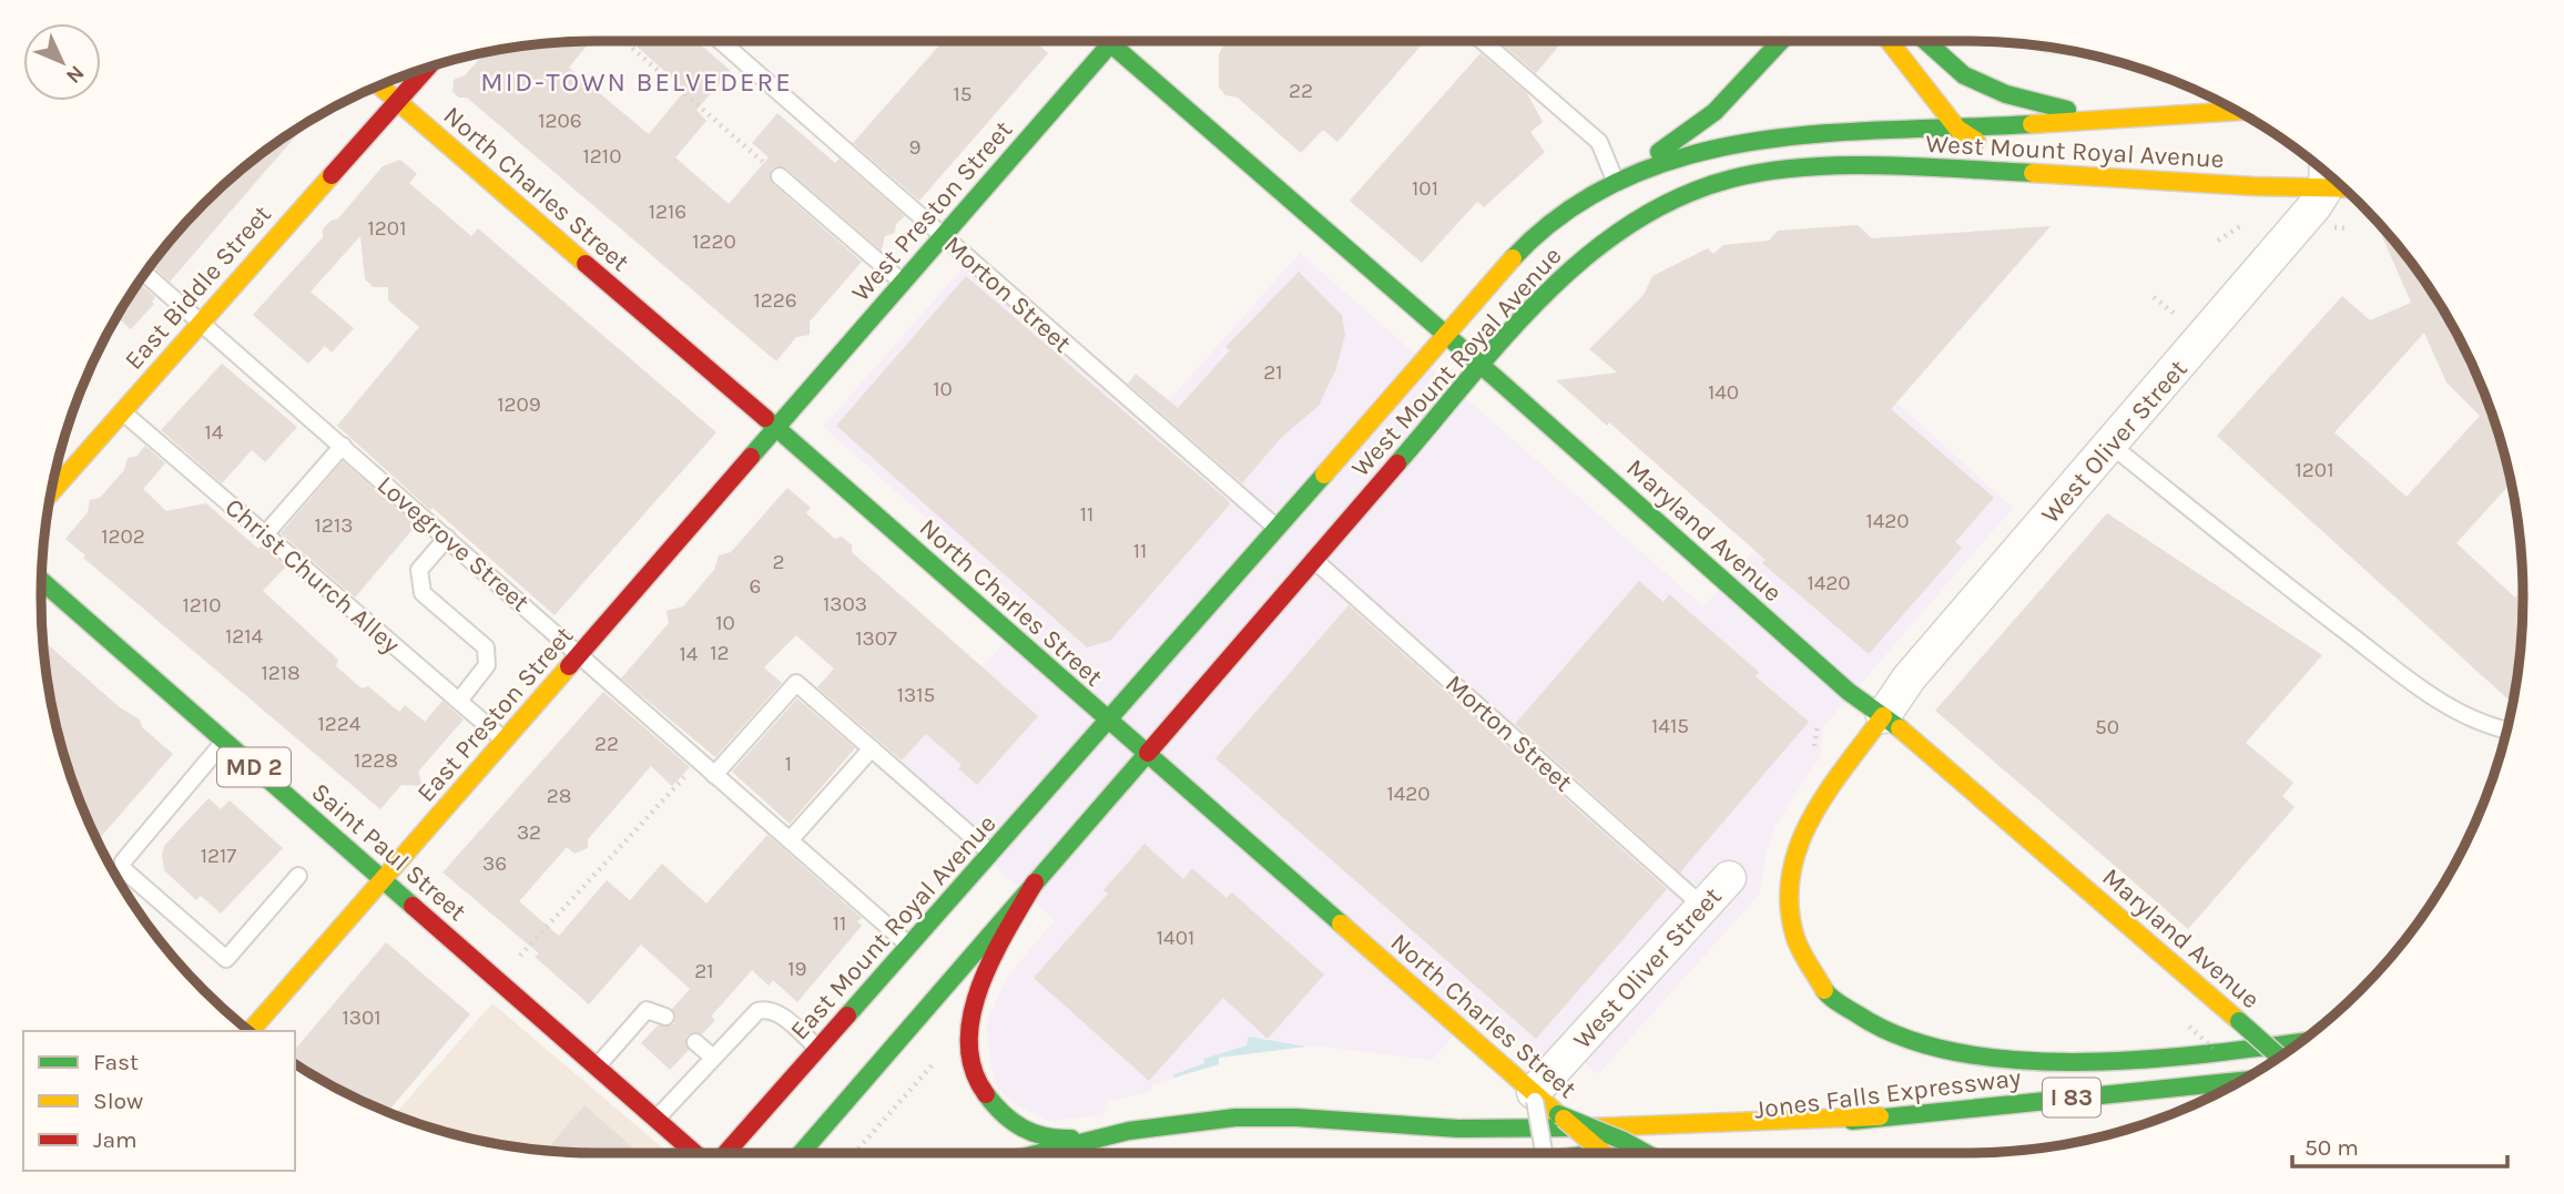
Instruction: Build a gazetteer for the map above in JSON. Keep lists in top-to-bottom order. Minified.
{"streets":{"main road":["West Mount Royal Avenue","North Charles Street","West Preston Street","East Biddle Street","Maryland Avenue","East Preston Street","MD 2","Saint Paul Street","East Mount Royal Avenue","Jones Falls Expressway","I 83"],"street":["West Oliver Street"],"lane":["Morton Street","Lovegrove Street","Christ Church Alley"]},"crossings":[["West Mount Royal Avenue","North Charles Street"],["West Mount Royal Avenue","Morton Street"],["West Mount Royal Avenue","West Oliver Street"],["West Mount Royal Avenue","Maryland Avenue"],["West Mount Royal Avenue","East Mount Royal Avenue"],["North Charles Street","West Preston Street"],["North Charles Street","East Biddle Street"],["North Charles Street","West Oliver Street"],["North Charles Street","East Preston Street"],["North Charles Street","East Mount Royal Avenue"],["West Preston Street","Morton Street"],["West Preston Street","Maryland Avenue"],["West Preston Street","East Preston Street"],["East Biddle Street","Lovegrove Street"],["East Biddle Street","Christ Church Alley"],["Morton Street","West Oliver Street"],["West Oliver Street","Maryland Avenue"],["Lovegrove Street","East Preston Street"],["Lovegrove Street","East Mount Royal Avenue"],["Christ Church Alley","East Preston Street"],["East Preston Street","Saint Paul Street"]],"districts":["MID-TOWN BELVEDERE"],"house_numbers":["22","15","1206","9","1210","101","1216","1201","1220","1226","21","10","140","1209","14","1201","11","1420","1213","1202","11","2","1420","6","1303","1210","10","1214","1307","12","14","1218","1315","1224","1415","50","22","1228","1","1420","28","32","1217","36","11","1401","19","21","1301"],"legend":["Fast","Slow","Jam"],"scale_bar":"50 m","north":"bottom right"}
